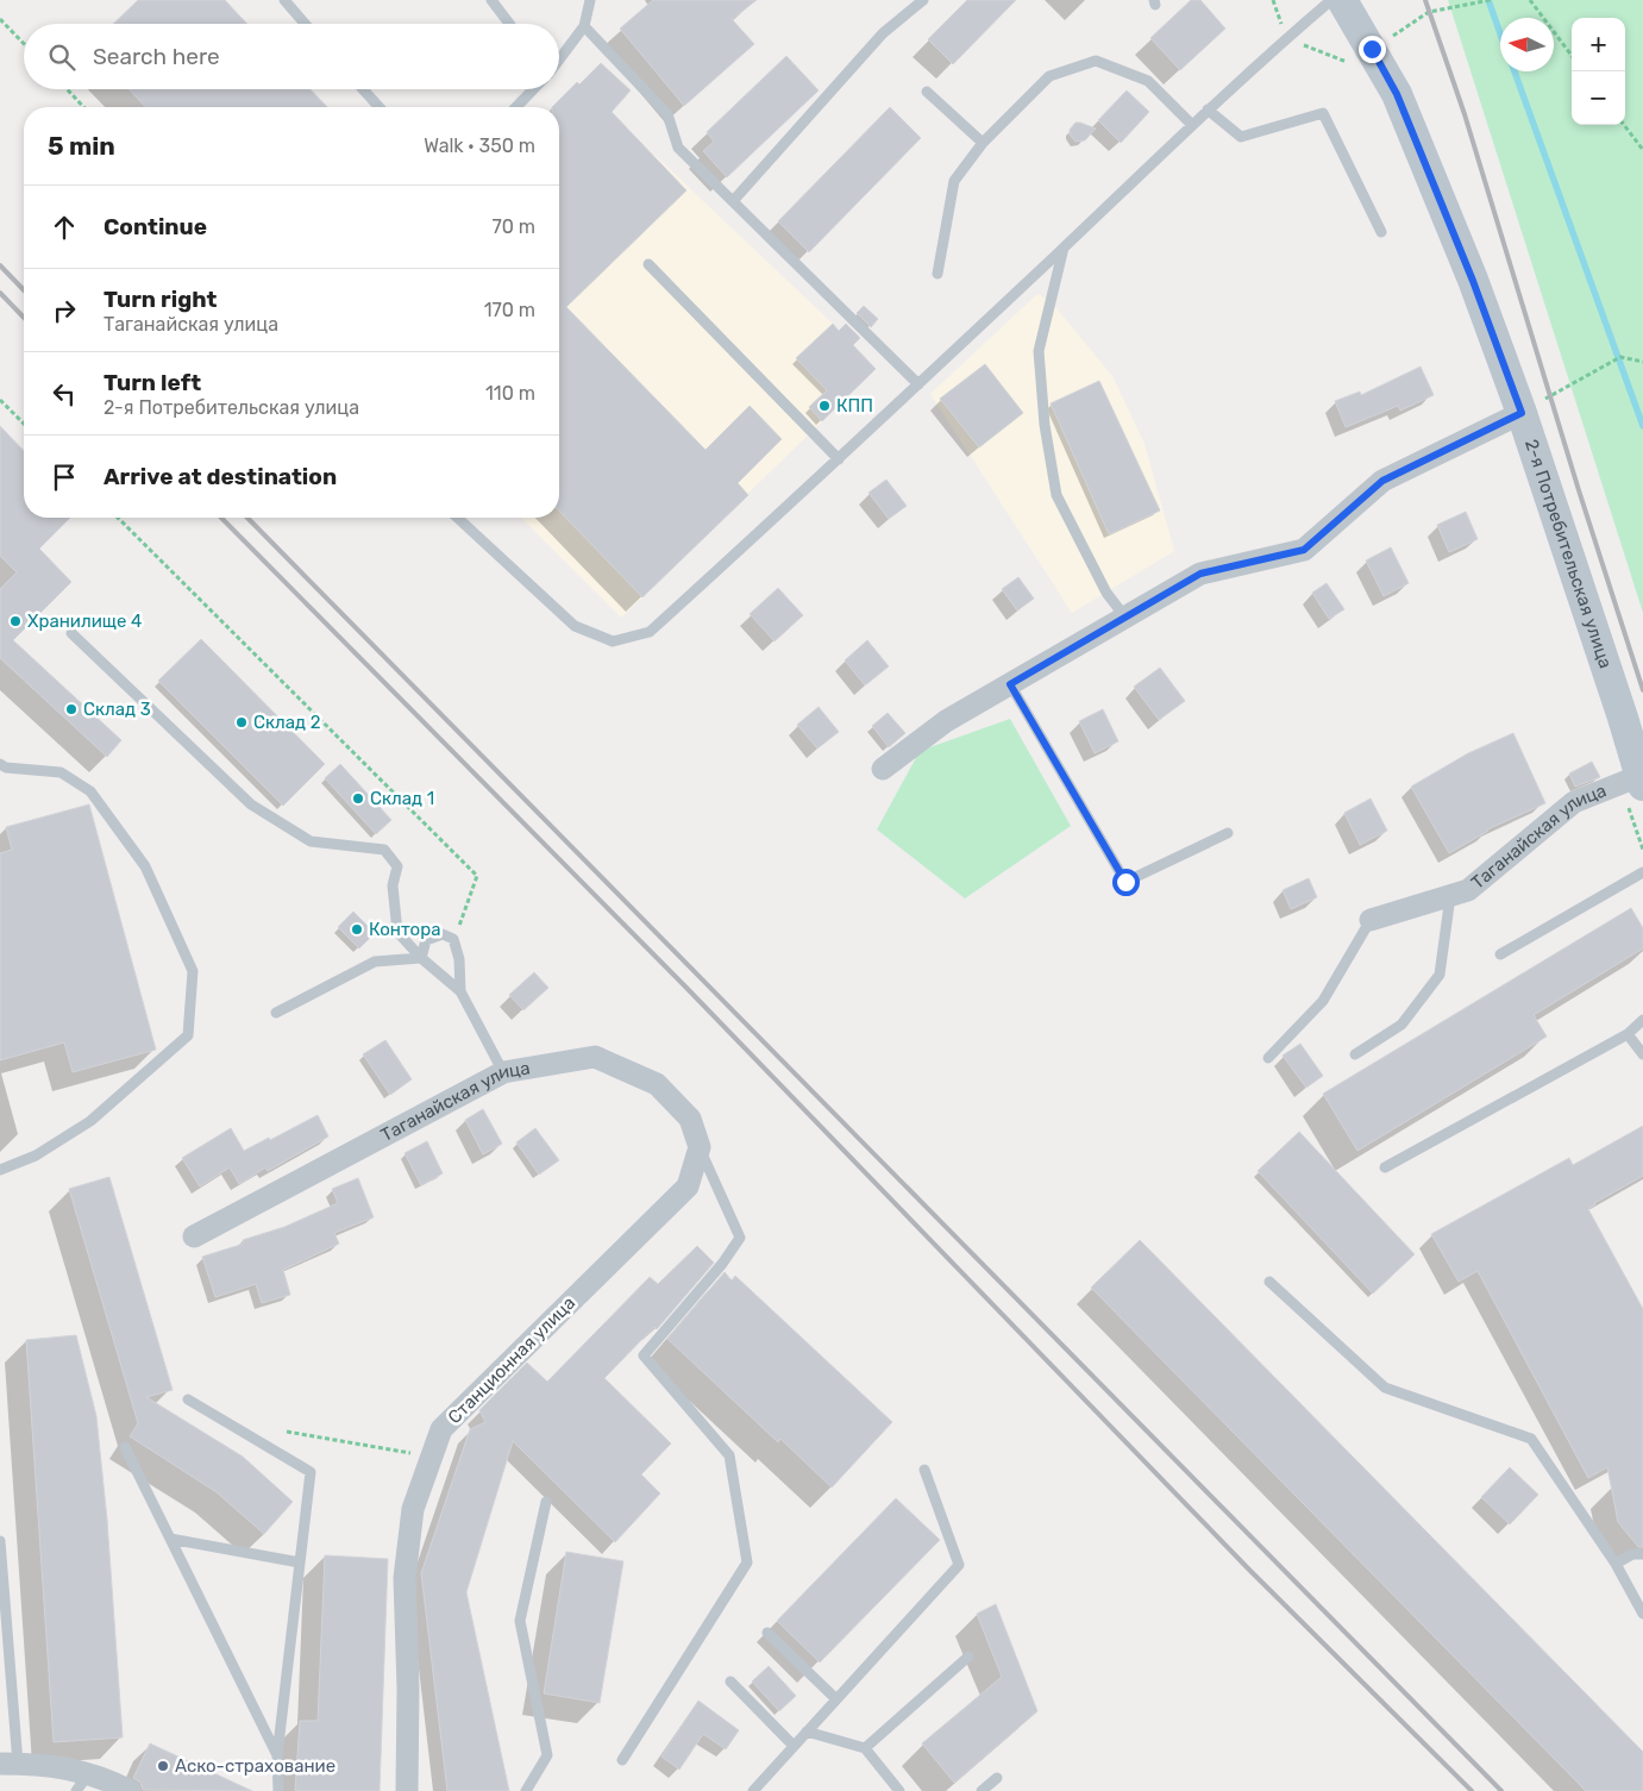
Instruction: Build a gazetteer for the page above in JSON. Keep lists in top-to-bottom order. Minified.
{"streets":{"street":["2-я Потребительская улица","Таганайская улица","Станционная улица"]},"crossings":[["2-я Потребительская улица","Таганайская улица"],["Таганайская улица","Станционная улица"]],"places":["КПП","Хранилище 4","Склад 3","Склад 2","Склад 1","Контора","Аско-страхование"],"north":"left","page":{"map_buttons":["+","−"],"search":"Search here","heading":["5 min","Walk · 350 m"],"list":[["Continue","70 m"],["Turn right","Таганайская улица","170 m"],["Turn left","2-я Потребительская улица","110 m"],"Arrive at destination"]}}
